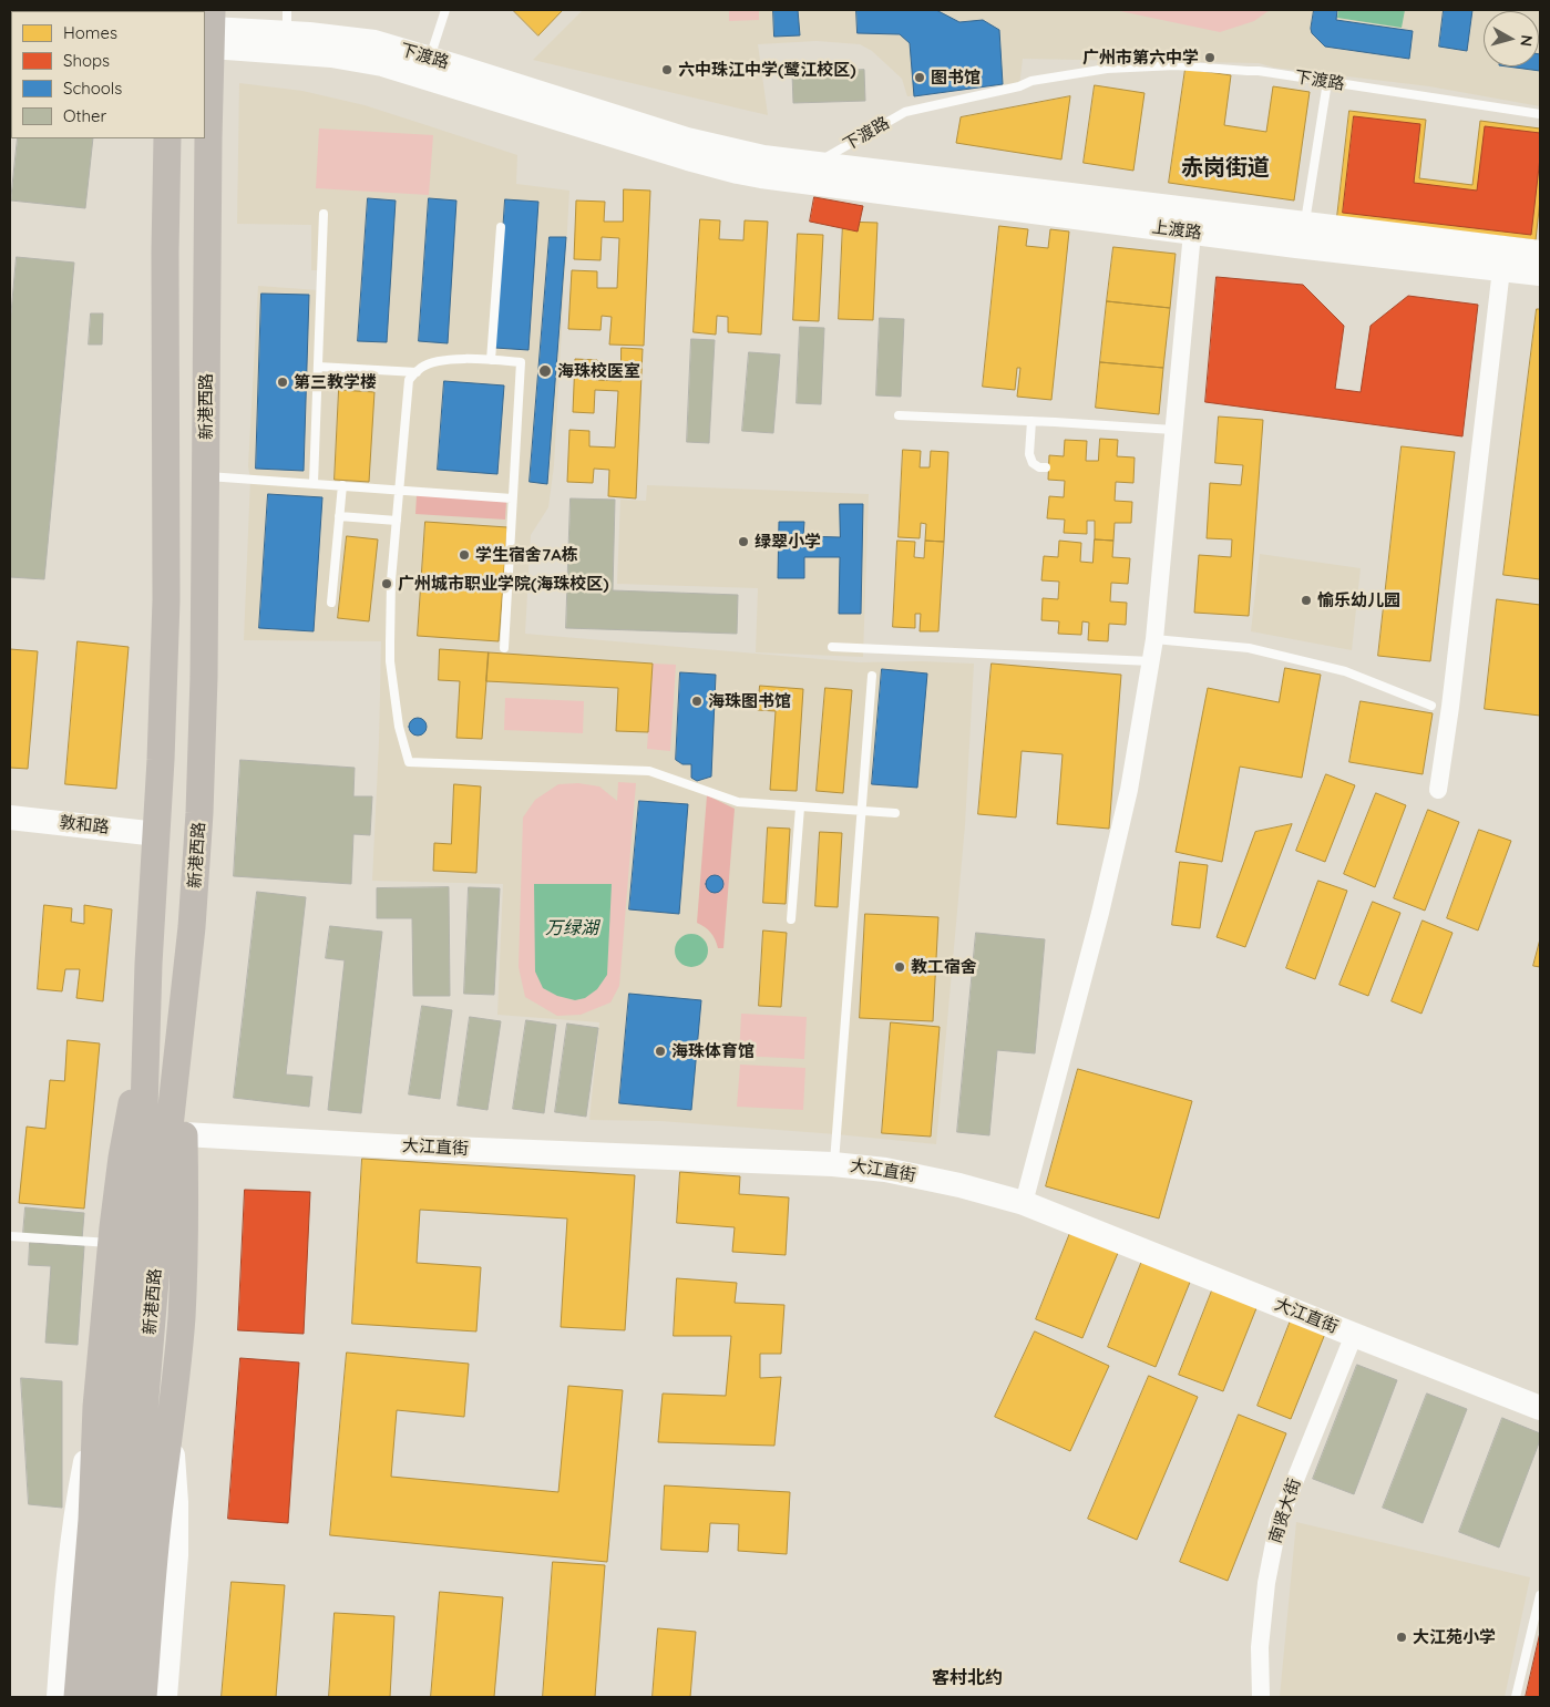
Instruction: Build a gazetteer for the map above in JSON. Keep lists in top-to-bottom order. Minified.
{"streets":{"main road":["下渡路","上渡路","新港西路","敦和路","大江直街"],"street":["南贤大街"]},"crossings":[["下渡路","上渡路"],["下渡路","新港西路"],["新港西路","敦和路"],["大江直街","南贤大街"]],"districts":["赤岗街道","客村北约"],"water":["万绿湖"],"places":["广州市第六中学","六中珠江中学(鹭江校区)","图书馆","海珠校医室","第三教学楼","绿翠小学","学生宿舍7A栋","广州城市职业学院(海珠校区)","愉乐幼儿园","海珠图书馆","教工宿舍","海珠体育馆","大江苑小学"],"legend":["Homes","Shops","Schools","Other"],"north":"right"}
